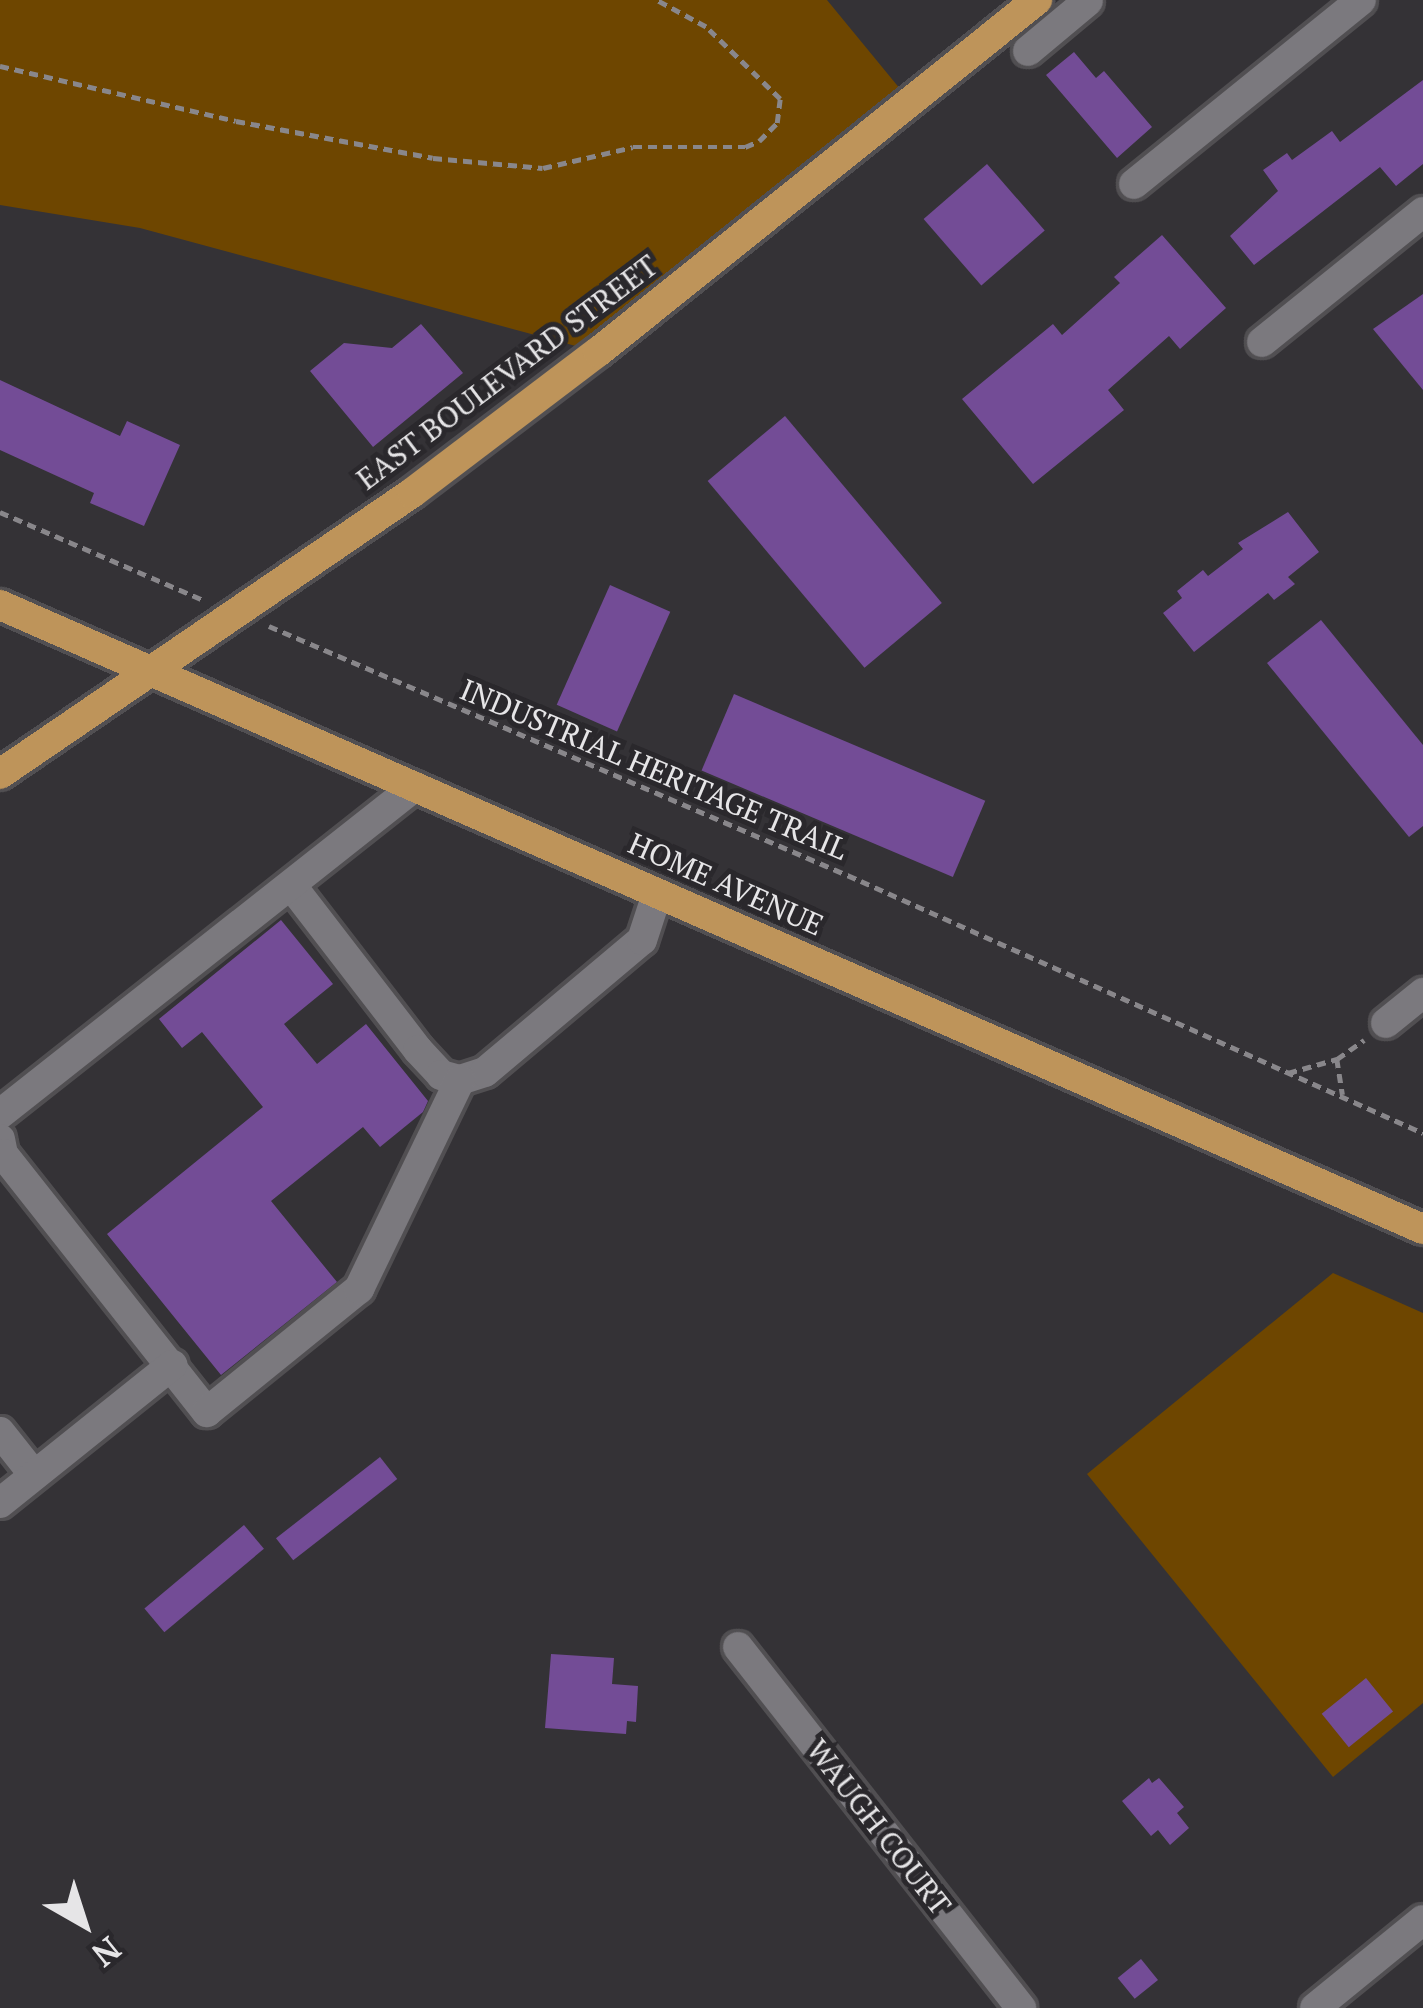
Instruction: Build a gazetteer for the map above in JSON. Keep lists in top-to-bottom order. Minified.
{"streets":{"main road":["EAST BOULEVARD STREET","HOME AVENUE"],"street":["WAUGH COURT"],"path":["INDUSTRIAL HERITAGE TRAIL"]},"crossings":[["EAST BOULEVARD STREET","INDUSTRIAL HERITAGE TRAIL"],["EAST BOULEVARD STREET","HOME AVENUE"]],"north":"bottom right"}
